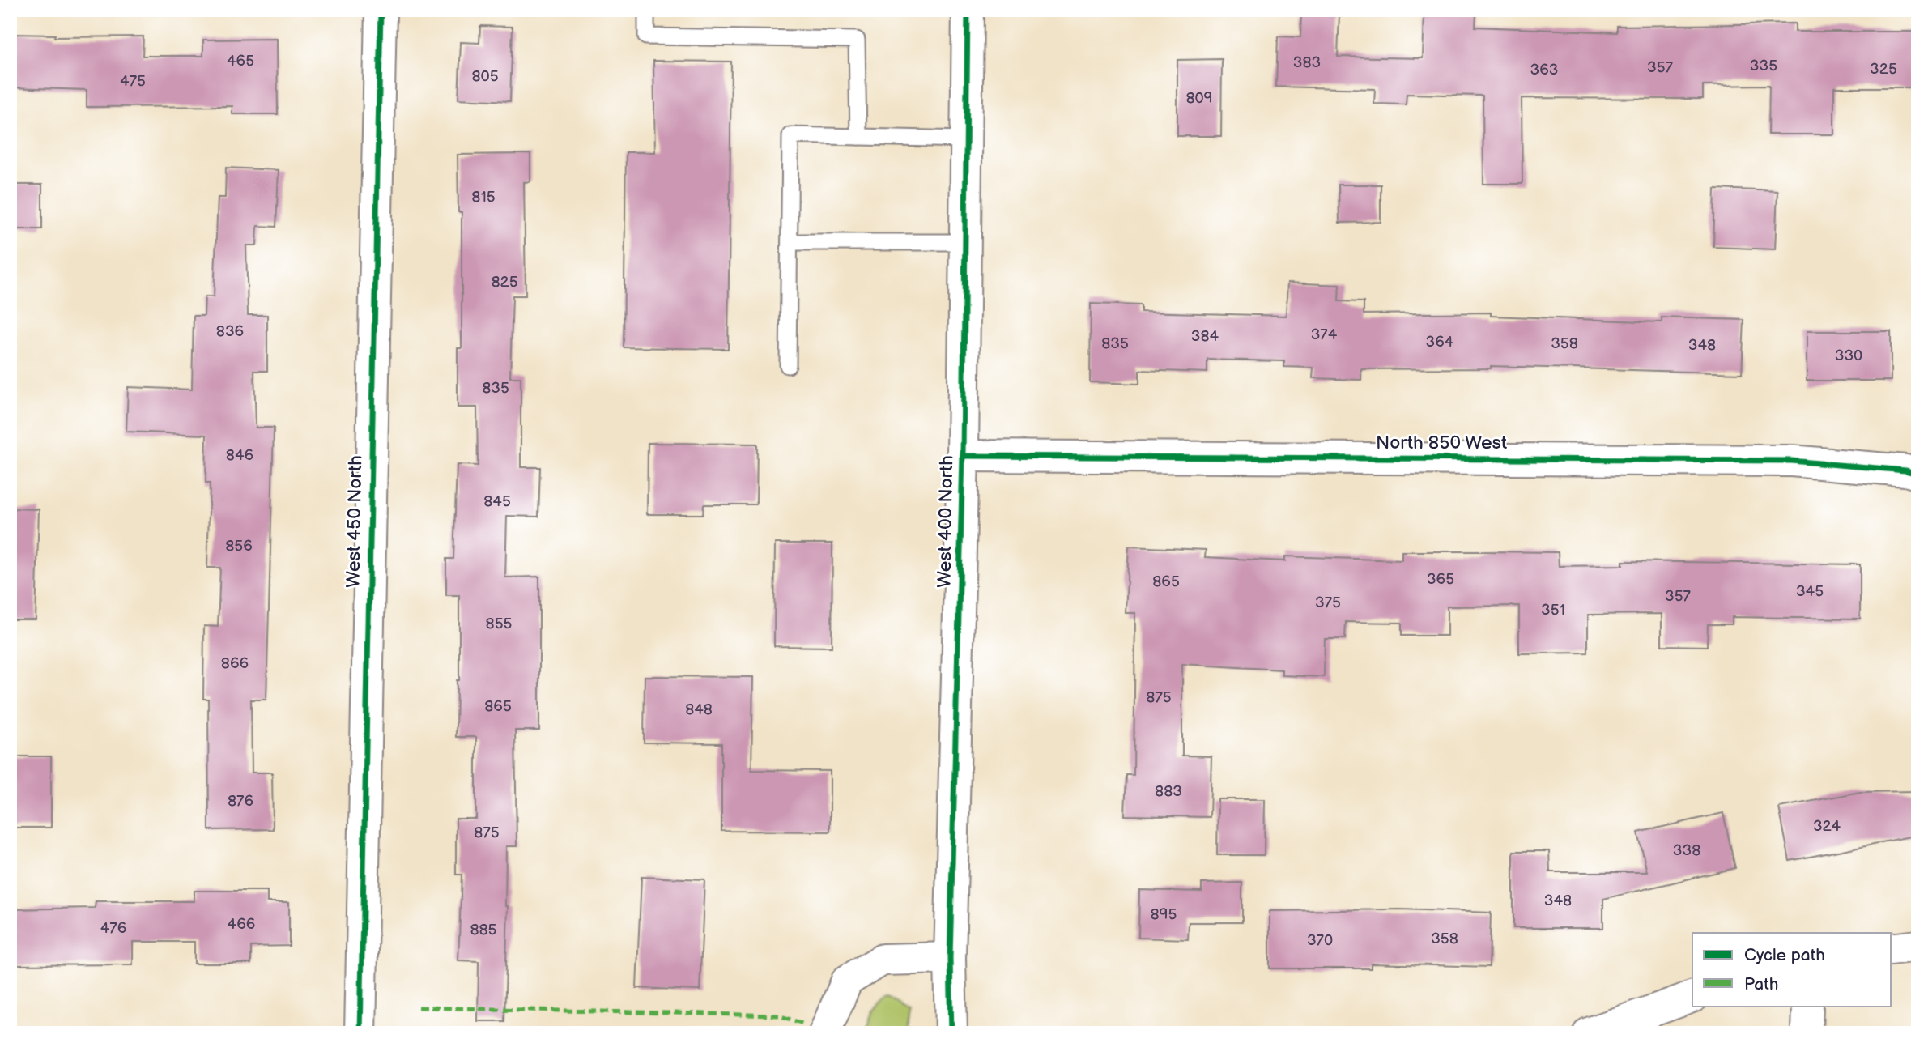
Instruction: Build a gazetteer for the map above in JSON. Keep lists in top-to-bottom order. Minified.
{"streets":{"street":["North 850 West","West 450 North","West 400 North"]},"crossings":[["North 850 West","West 400 North"]],"house_numbers":["465","383","335","357","325","363","805","475","809","815","825","836","374","384","364","835","358","348","330","835","846","845","856","365","865","345","357","375","351","855","866","875","865","848","883","876","324","875","338","348","895","466","476","885","358","370"],"legend":["Cycle path","Path"]}
